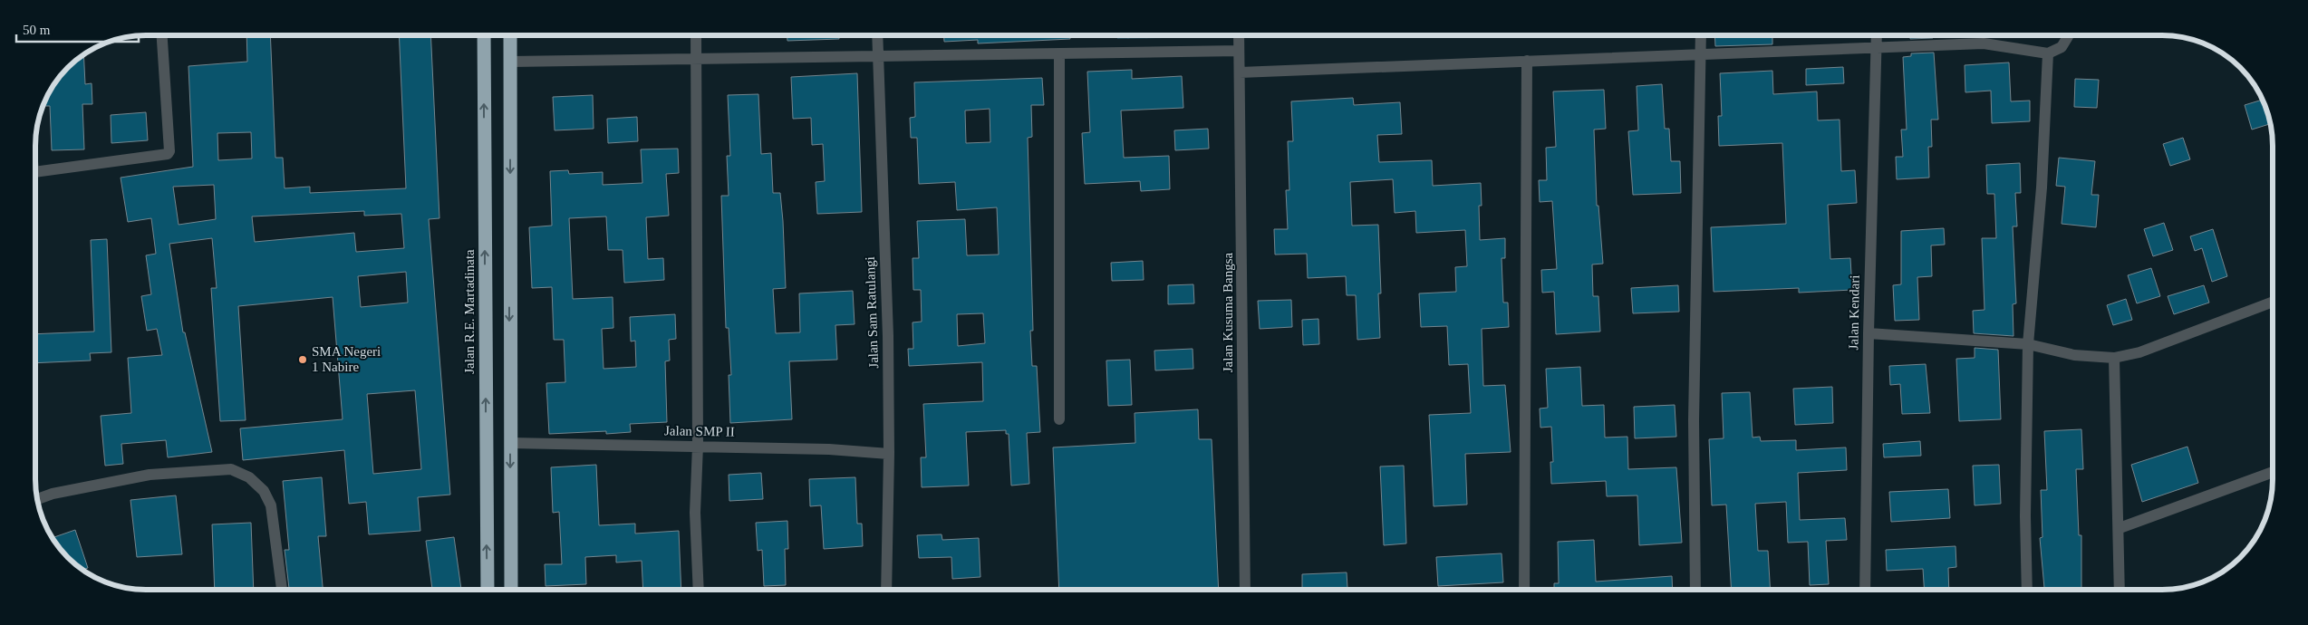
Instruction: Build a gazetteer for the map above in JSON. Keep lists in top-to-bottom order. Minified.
{"streets":{"highway":["Jalan R.E. Martadinata"],"street":["Jalan Sam Ratulangi","Jalan Kusuma Bangsa","Jalan Kendari","Jalan SMP II"]},"crossings":[["Jalan Sam Ratulangi","Jalan SMP II"]],"places":["SMA Negeri 1 Nabire"],"scale_bar":"50 m"}
